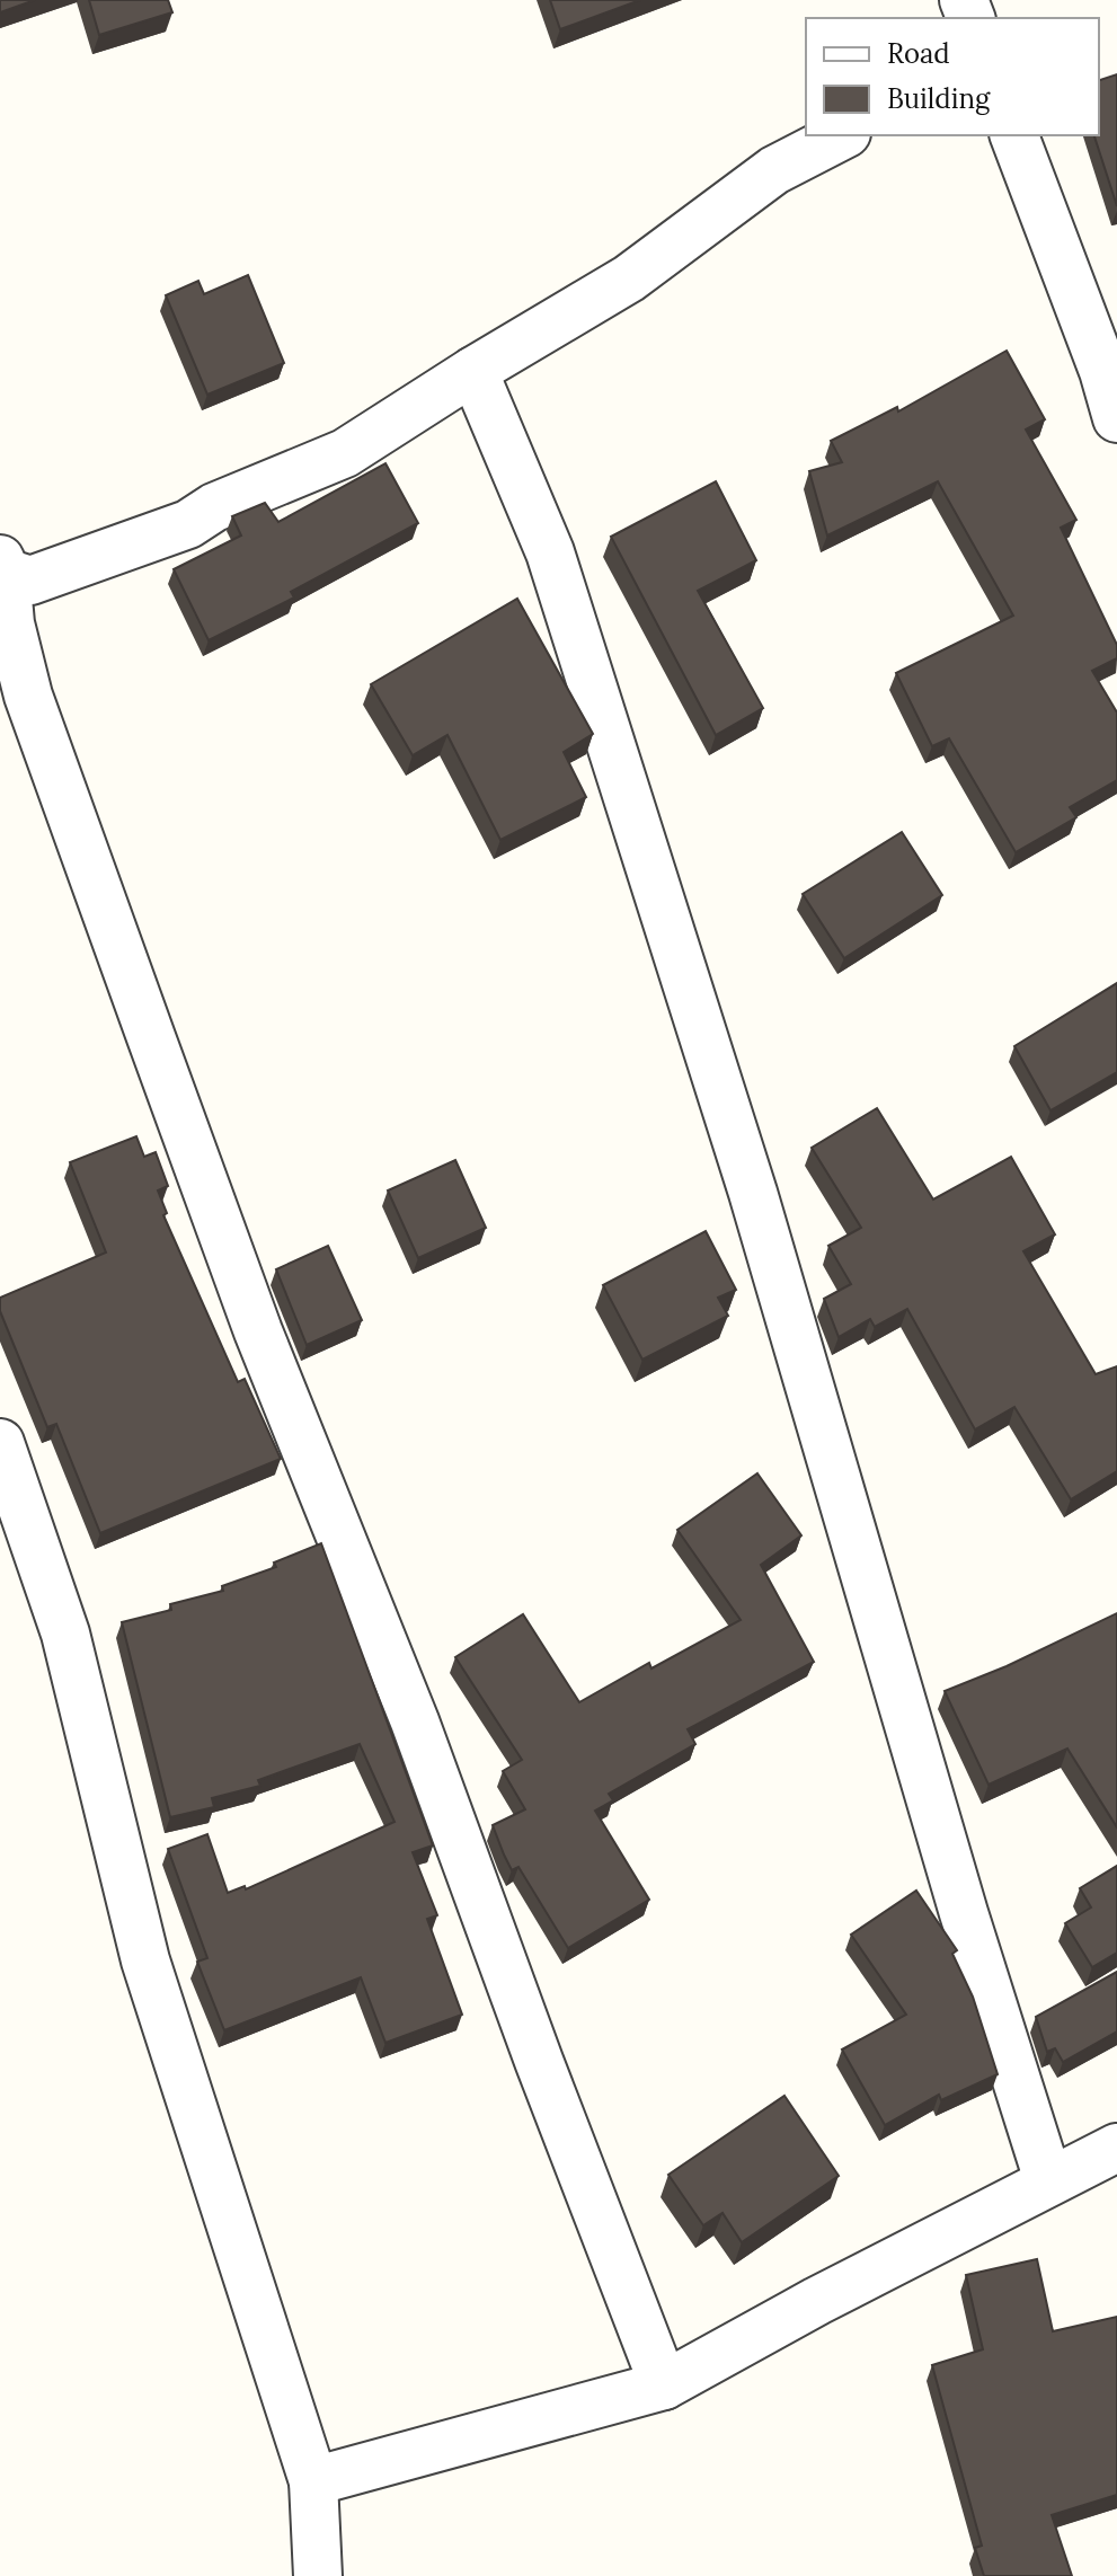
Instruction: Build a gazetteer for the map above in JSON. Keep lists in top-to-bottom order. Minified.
{"legend":["Road","Building"]}
